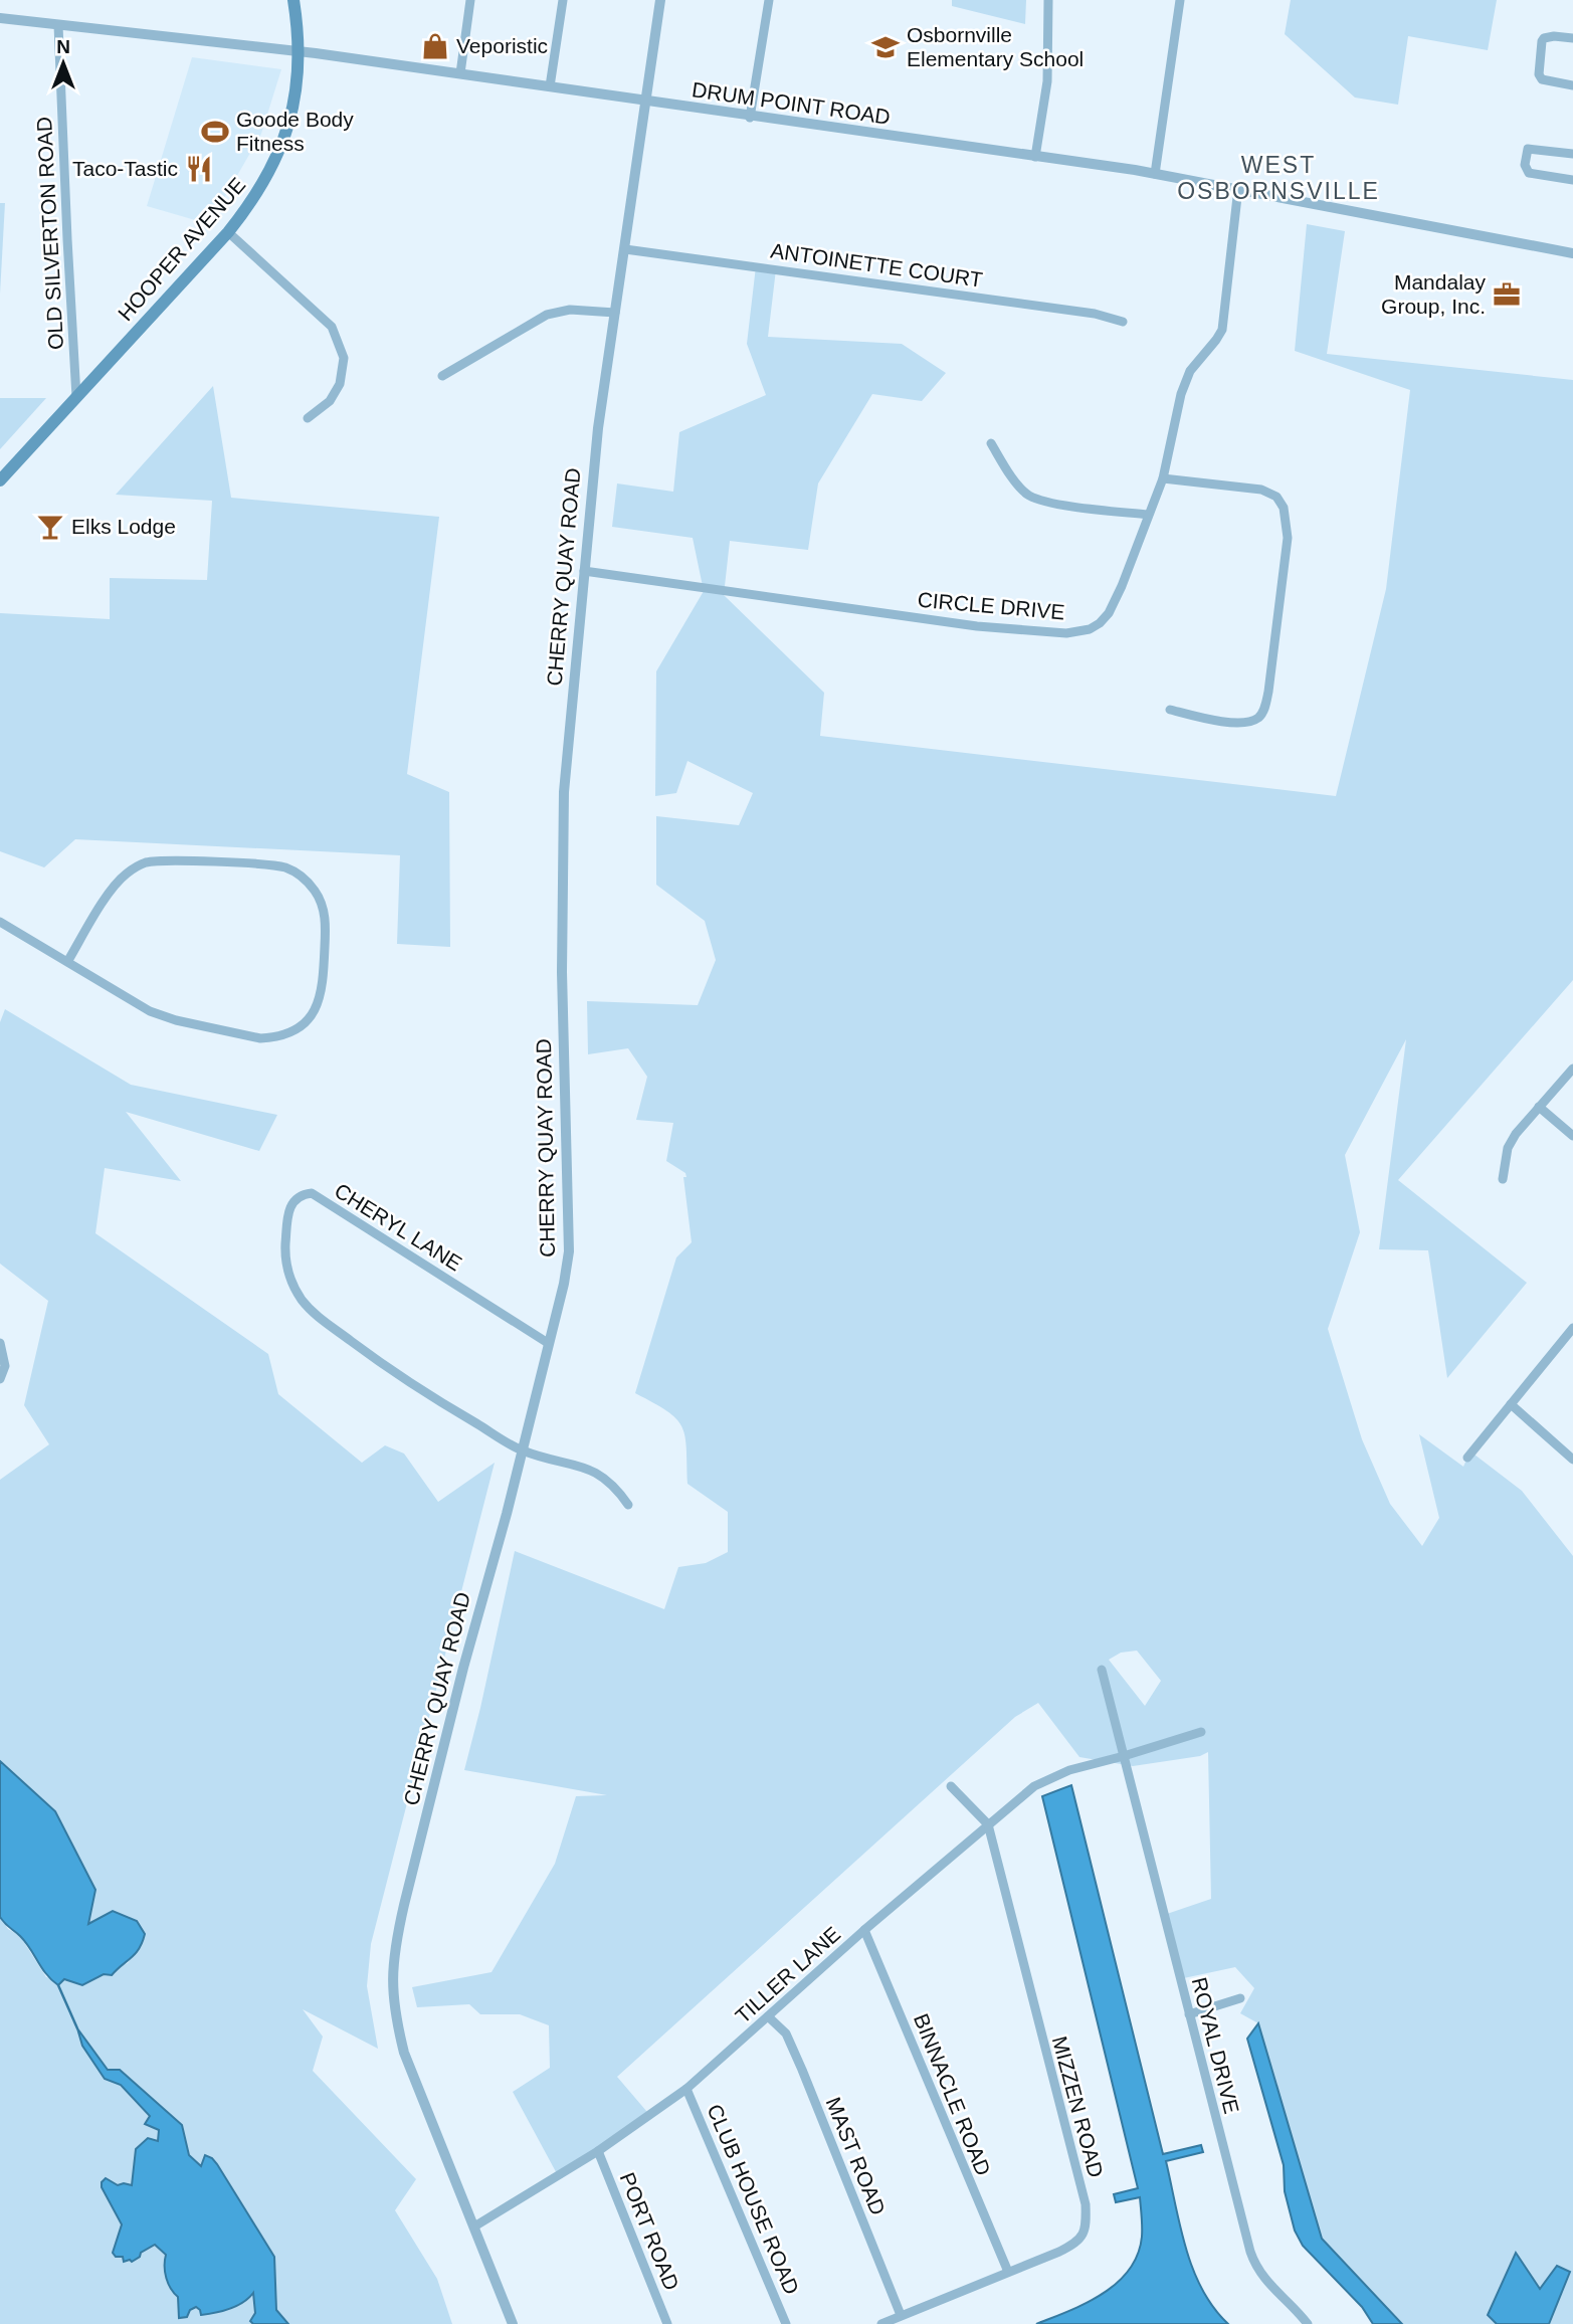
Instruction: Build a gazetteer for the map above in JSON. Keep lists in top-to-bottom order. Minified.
{"streets":{"main road":["HOOPER AVENUE"],"street":["DRUM POINT ROAD","OLD SILVERTON ROAD","ANTOINETTE COURT","CHERRY QUAY ROAD","CIRCLE DRIVE","CHERYL LANE","TILLER LANE","ROYAL DRIVE","BINNACLE ROAD","MIZZEN ROAD","MAST ROAD","CLUB HOUSE ROAD","PORT ROAD"]},"crossings":[["DRUM POINT ROAD","OLD SILVERTON ROAD"],["DRUM POINT ROAD","HOOPER AVENUE"],["DRUM POINT ROAD","CHERRY QUAY ROAD"],["DRUM POINT ROAD","CIRCLE DRIVE"],["OLD SILVERTON ROAD","HOOPER AVENUE"],["ANTOINETTE COURT","CHERRY QUAY ROAD"],["CHERRY QUAY ROAD","CIRCLE DRIVE"],["CHERRY QUAY ROAD","CHERYL LANE"],["CHERRY QUAY ROAD","TILLER LANE"],["TILLER LANE","ROYAL DRIVE"],["TILLER LANE","BINNACLE ROAD"],["TILLER LANE","MIZZEN ROAD"],["TILLER LANE","MAST ROAD"],["TILLER LANE","CLUB HOUSE ROAD"],["TILLER LANE","PORT ROAD"],["BINNACLE ROAD","MIZZEN ROAD"],["MIZZEN ROAD","MAST ROAD"]],"districts":["WEST OSBORNSVILLE"],"places":{"shop":["Veporistic"],"school or university":["Osbornville Elementary School"],"sports":["Goode Body Fitness"],"restaurant":["Taco-Tastic"],"office":["Mandalay Group, Inc."],"bar":["Elks Lodge"]},"north":"top"}
